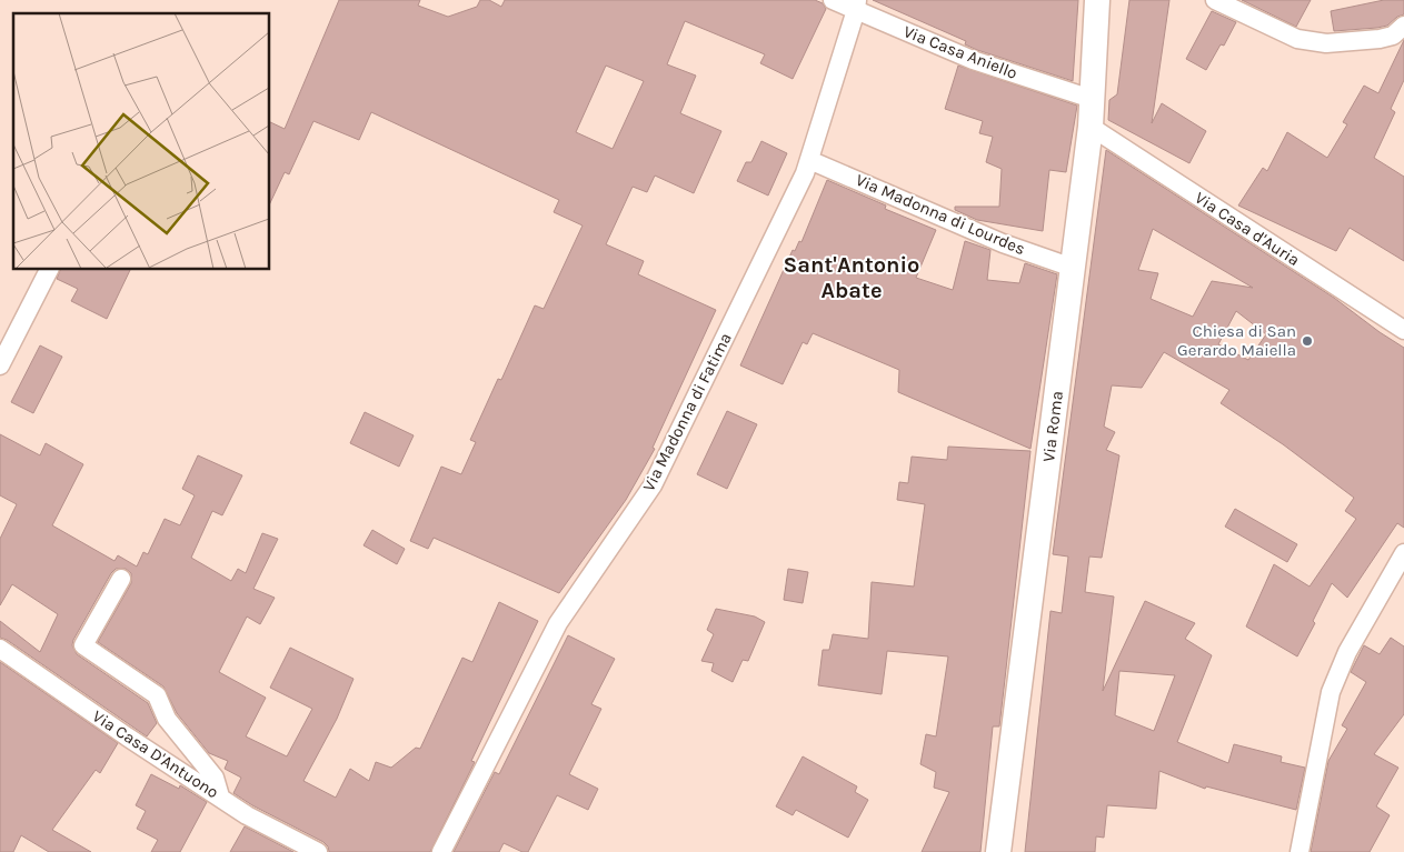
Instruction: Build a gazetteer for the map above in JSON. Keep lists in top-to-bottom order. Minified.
{"streets":{"main road":["Via Roma"],"street":["Via Casa Aniello","Via Madonna di Lourdes","Via Casa d'Auria","Via Madonna di Fatima","Via Casa D'Antuono"]},"crossings":[["Via Casa Aniello","Via Madonna di Fatima"],["Via Casa Aniello","Via Roma"],["Via Madonna di Lourdes","Via Madonna di Fatima"],["Via Madonna di Lourdes","Via Roma"],["Via Casa d'Auria","Via Roma"]],"districts":["Sant'Antonio Abate"],"places":["Chiesa di San Gerardo Maiella"]}
